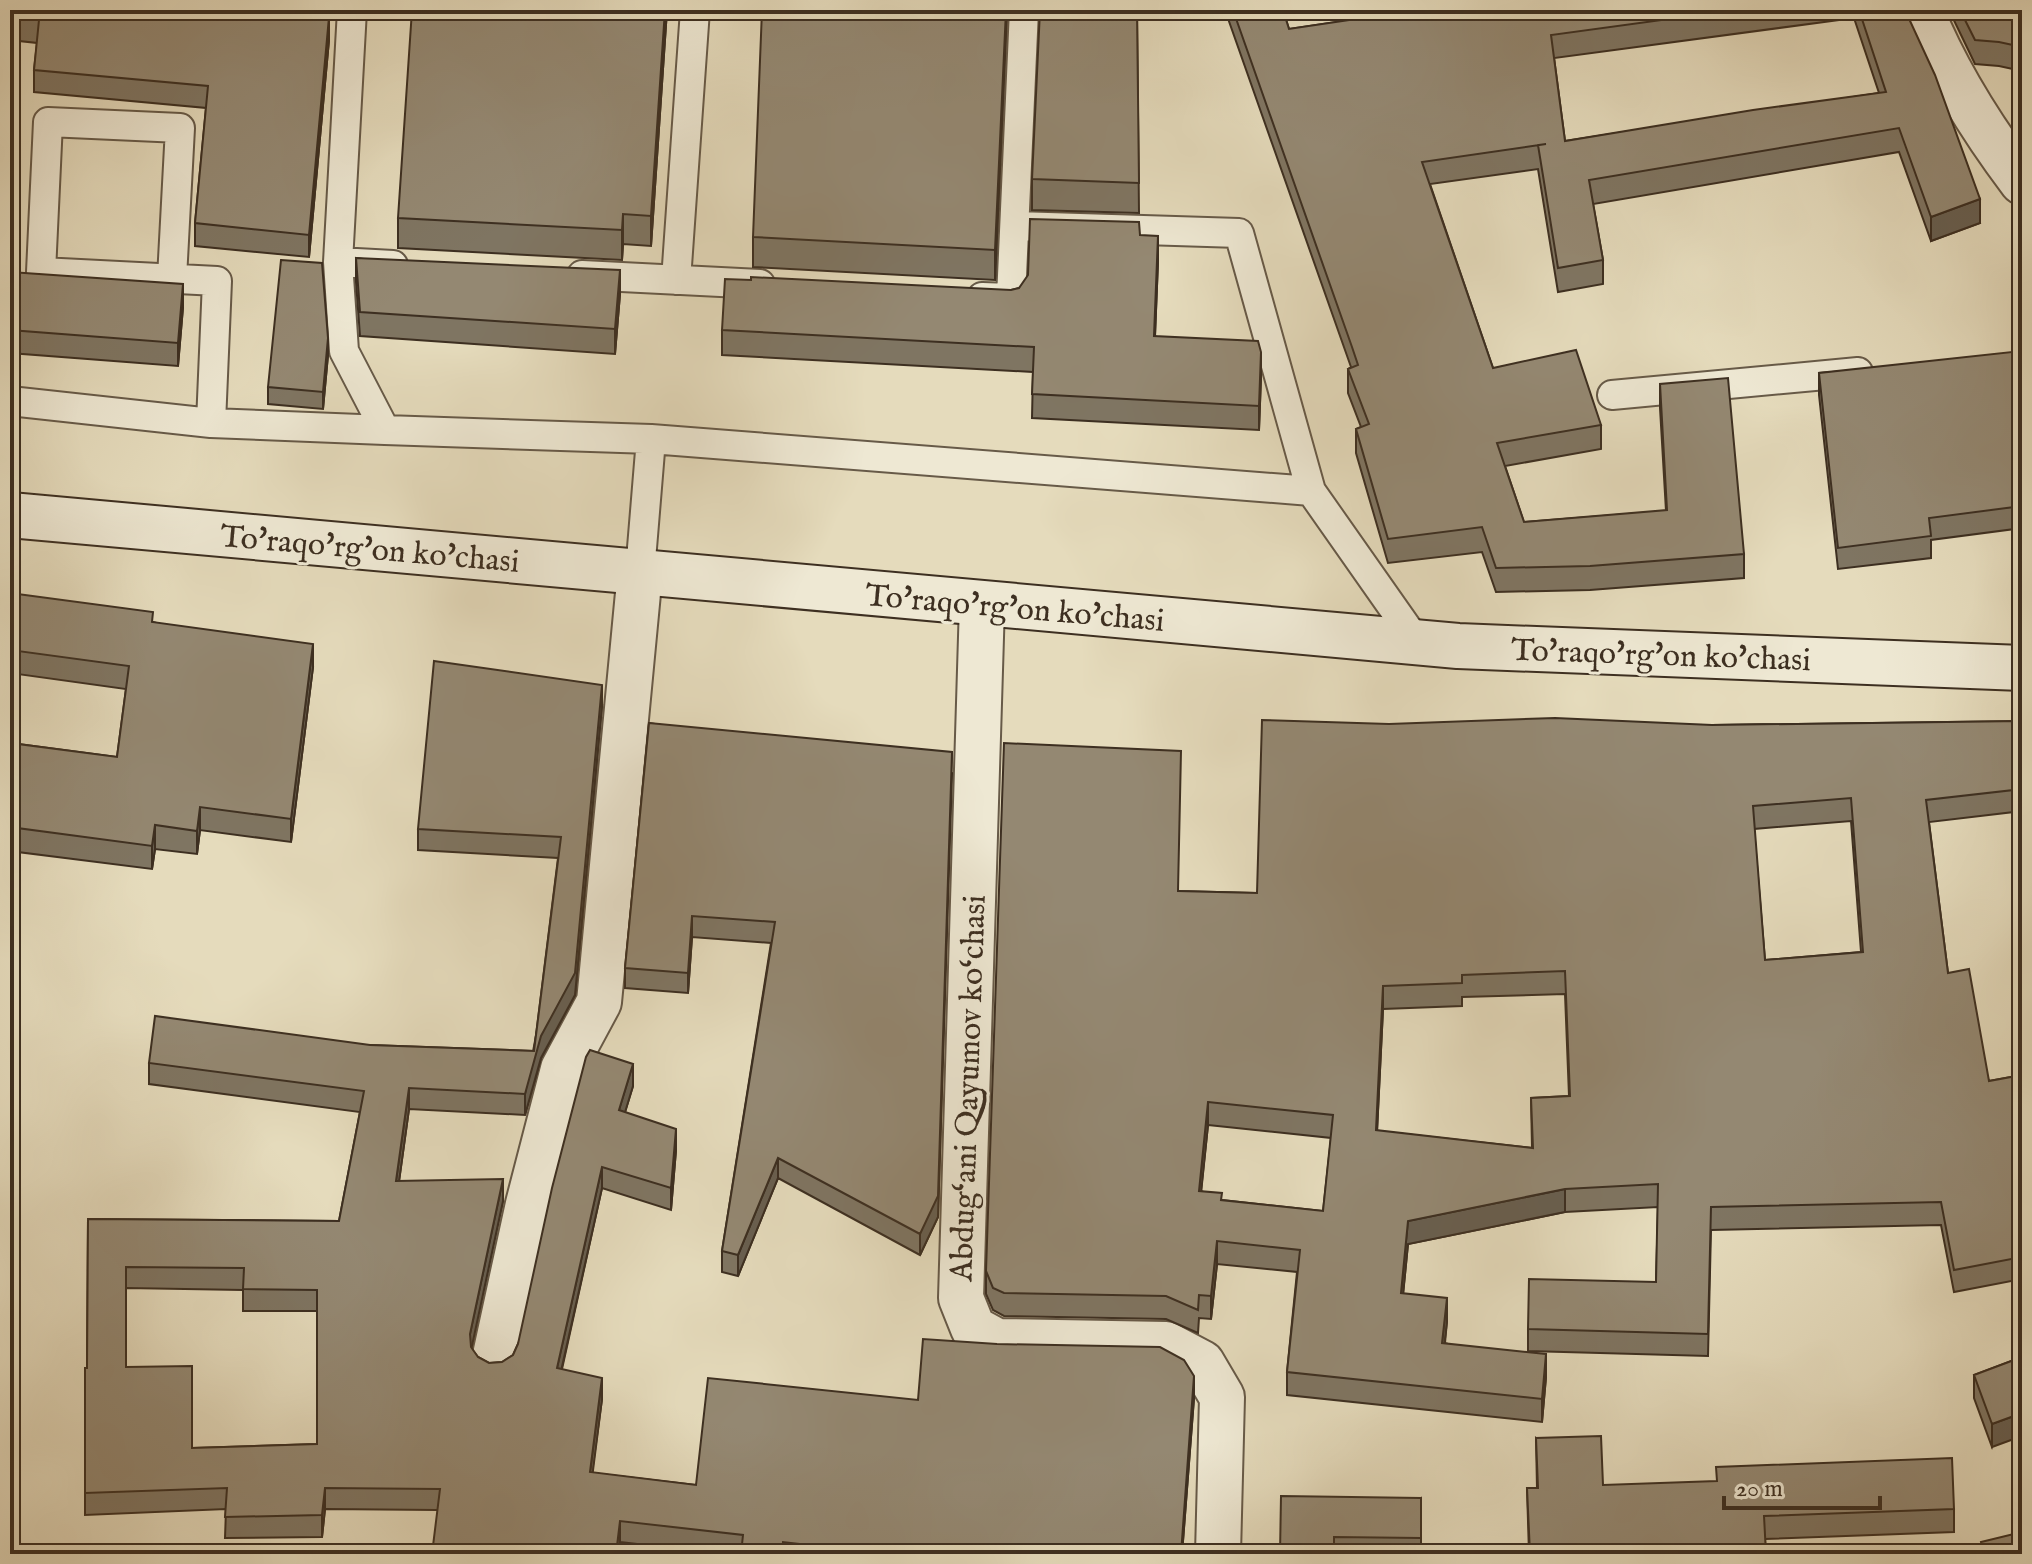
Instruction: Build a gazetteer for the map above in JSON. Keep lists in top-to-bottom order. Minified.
{"streets":{"street":["To'raqo'rg'on ko'chasi","Abdug‘ani Qayumov ko‘chasi"]},"crossings":[["To'raqo'rg'on ko'chasi","Abdug‘ani Qayumov ko‘chasi"]],"scale_bar":"20 m"}
